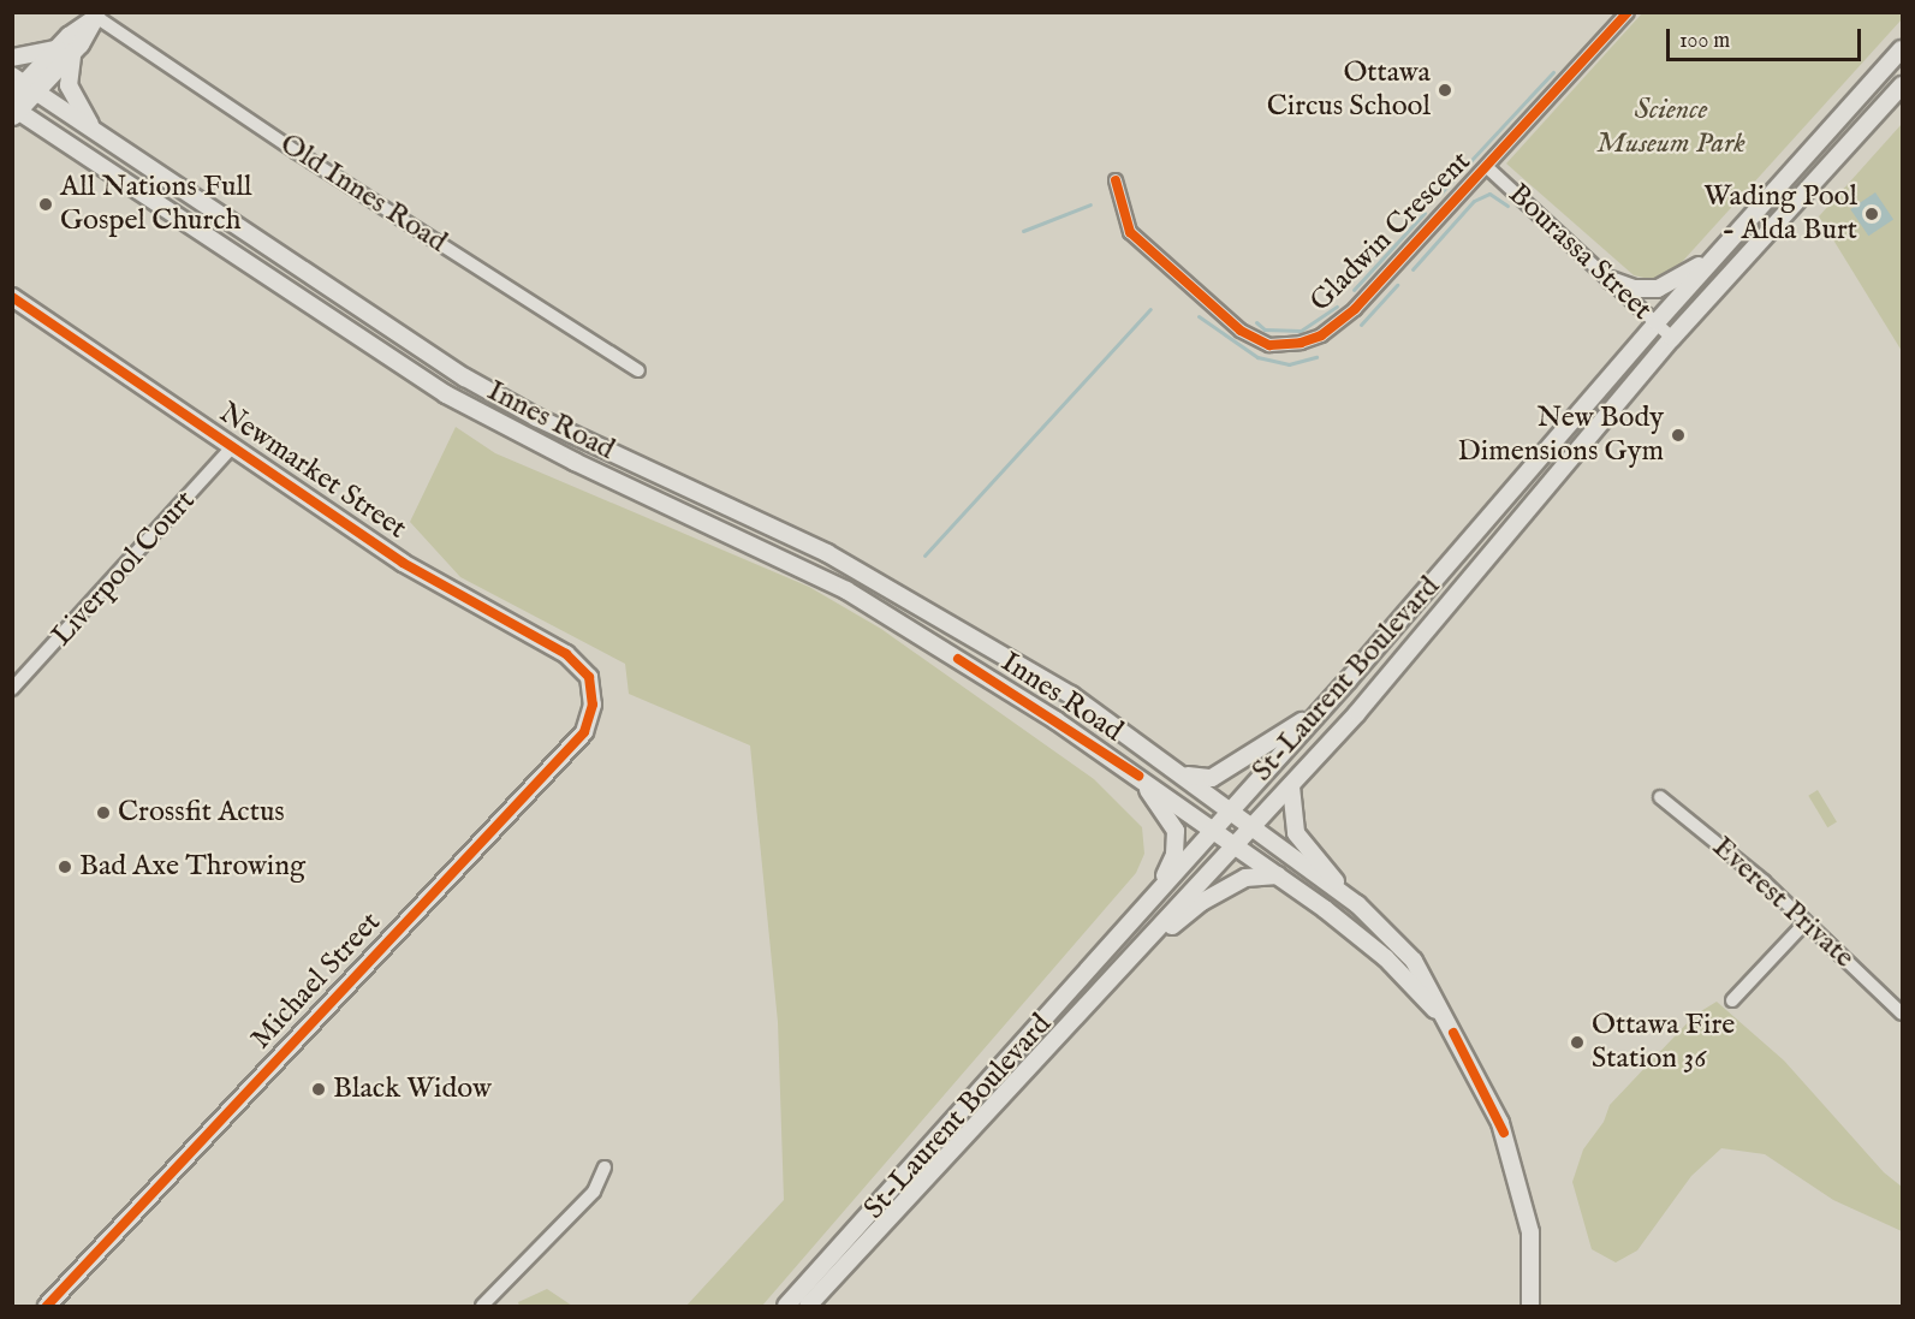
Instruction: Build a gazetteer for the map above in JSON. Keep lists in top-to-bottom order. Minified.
{"streets":{"main road":["Innes Road","Newmarket Street","St-Laurent Boulevard","Michael Street"],"street":["Old Innes Road","Gladwin Crescent","Bourassa Street","Liverpool Court","Everest Private"]},"crossings":[["Gladwin Crescent","Bourassa Street"],["Bourassa Street","St-Laurent Boulevard"],["Innes Road","St-Laurent Boulevard"],["Newmarket Street","Liverpool Court"],["Newmarket Street","Michael Street"]],"parks":["Science Museum Park"],"places":["Ottawa Circus School","All Nations Full Gospel Church","Wading Pool - Alda Burt","New Body Dimensions Gym","Crossfit Actus","Bad Axe Throwing","Ottawa Fire Station 36","Black Widow"],"scale_bar":"100 m"}
